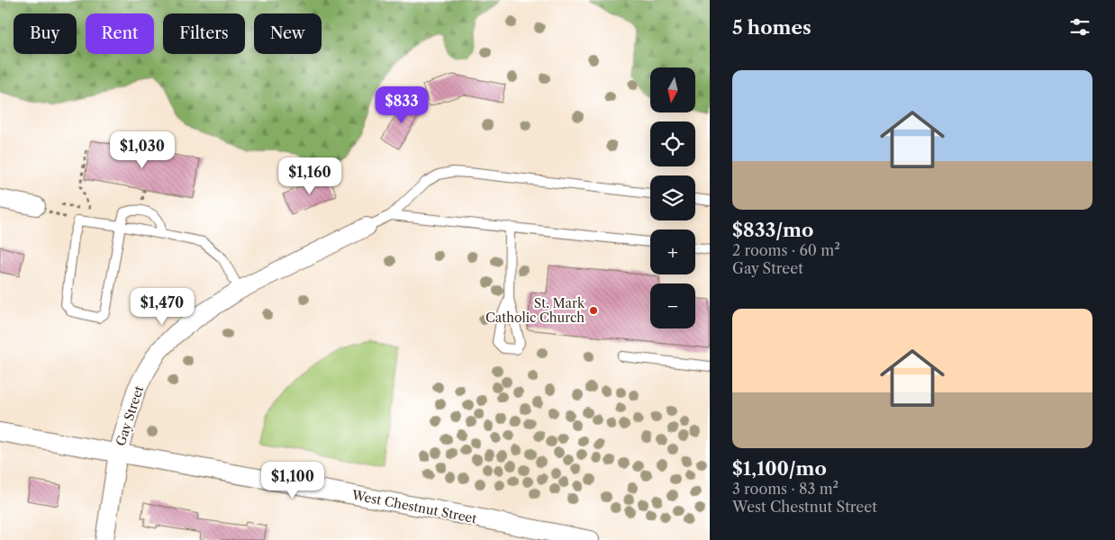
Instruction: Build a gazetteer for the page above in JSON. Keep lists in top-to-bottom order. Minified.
{"streets":{"street":["Gay Street","West Chestnut Street"]},"crossings":[["Gay Street","West Chestnut Street"]],"places":["St. Mark Catholic Church"],"north":"bottom","page":{"heading":"5 homes","chip":["Buy","Rent","Filters","New"],"list":[{"name":"$833/mo","note":"2 rooms · 60 m² · Gay Street"},{"name":"$1,100/mo","note":"3 rooms · 83 m² · West Chestnut Street"}],"map_buttons":["+","−"],"price":["$833","$1,030","$1,160","$1,470","$1,100"]}}
